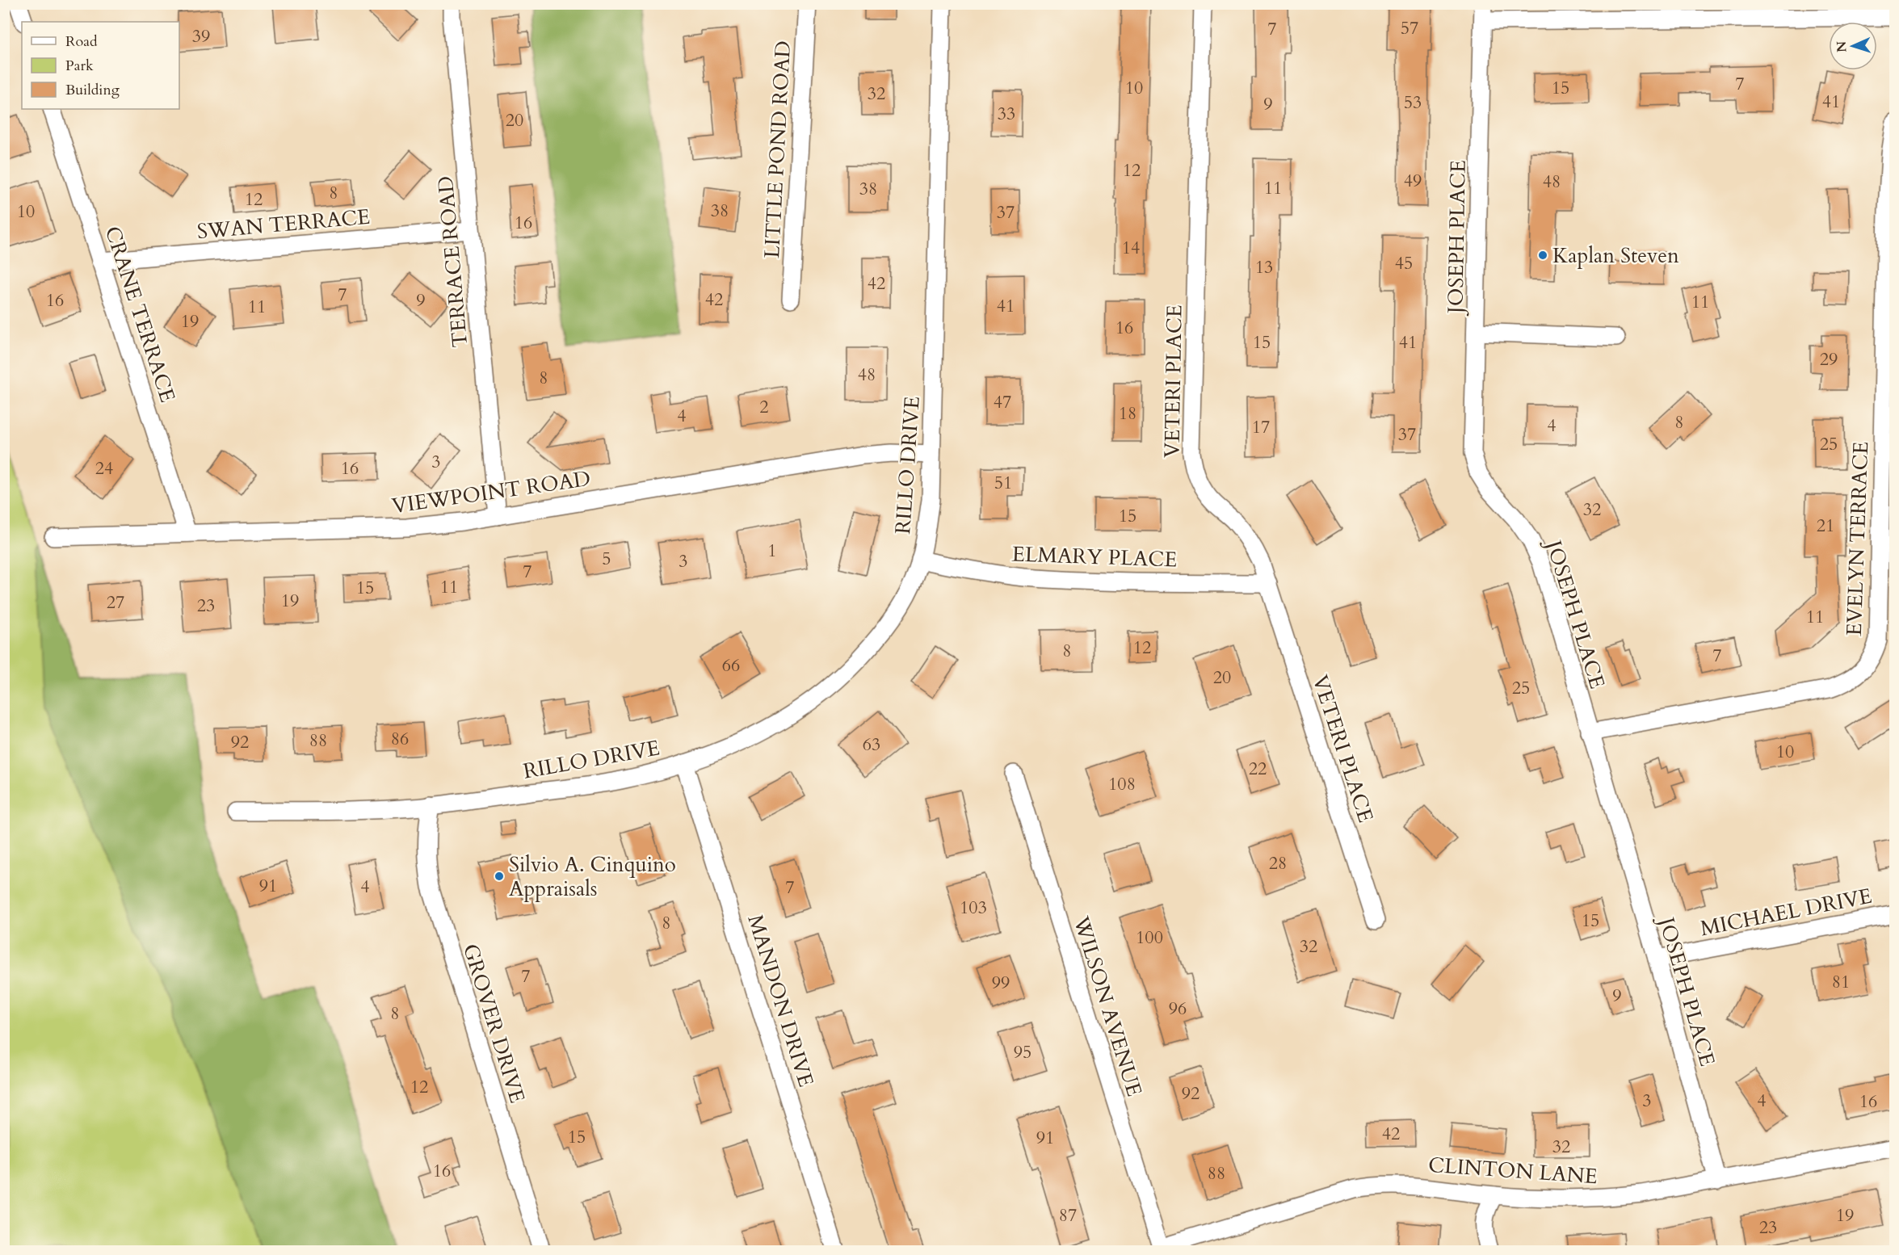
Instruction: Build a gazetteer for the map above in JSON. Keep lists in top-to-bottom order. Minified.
{"streets":{"street":["LITTLE POND ROAD","SWAN TERRACE","JOSEPH PLACE","TERRACE ROAD","CRANE TERRACE","VETERI PLACE","RILLO DRIVE","VIEWPOINT ROAD","EVELYN TERRACE","ELMARY PLACE","MICHAEL DRIVE","MANDON DRIVE","WILSON AVENUE","GROVER DRIVE","CLINTON LANE"]},"crossings":[["SWAN TERRACE","TERRACE ROAD"],["SWAN TERRACE","CRANE TERRACE"],["JOSEPH PLACE","EVELYN TERRACE"],["JOSEPH PLACE","MICHAEL DRIVE"],["JOSEPH PLACE","CLINTON LANE"],["TERRACE ROAD","VIEWPOINT ROAD"],["CRANE TERRACE","VIEWPOINT ROAD"],["VETERI PLACE","ELMARY PLACE"],["RILLO DRIVE","VIEWPOINT ROAD"],["RILLO DRIVE","ELMARY PLACE"],["RILLO DRIVE","MANDON DRIVE"],["RILLO DRIVE","GROVER DRIVE"],["WILSON AVENUE","CLINTON LANE"]],"places":["Kaplan Steven","Silvio A. Cinquino Appraisals"],"house_numbers":["57","7","39","7","10","15","32","41","53","9","33","20","12","49","48","11","38","8","12","38","10","37","16","14","45","13","42","7","42","16","9","11","41","11","19","16","15","41","29","48","8","47","2","18","4","8","4","17","37","25","3","24","16","51","32","15","21","1","5","3","7","11","15","19","27","23","11","12","8","7","66","20","25","86","88","92","63","10","22","108","28","91","4","7","103","15","8","100","32","7","81","99","9","96","8","95","12","92","3","4","16","42","15","91","32","16","88","87","19","23"],"legend":["Road","Park","Building"],"north":"left"}
